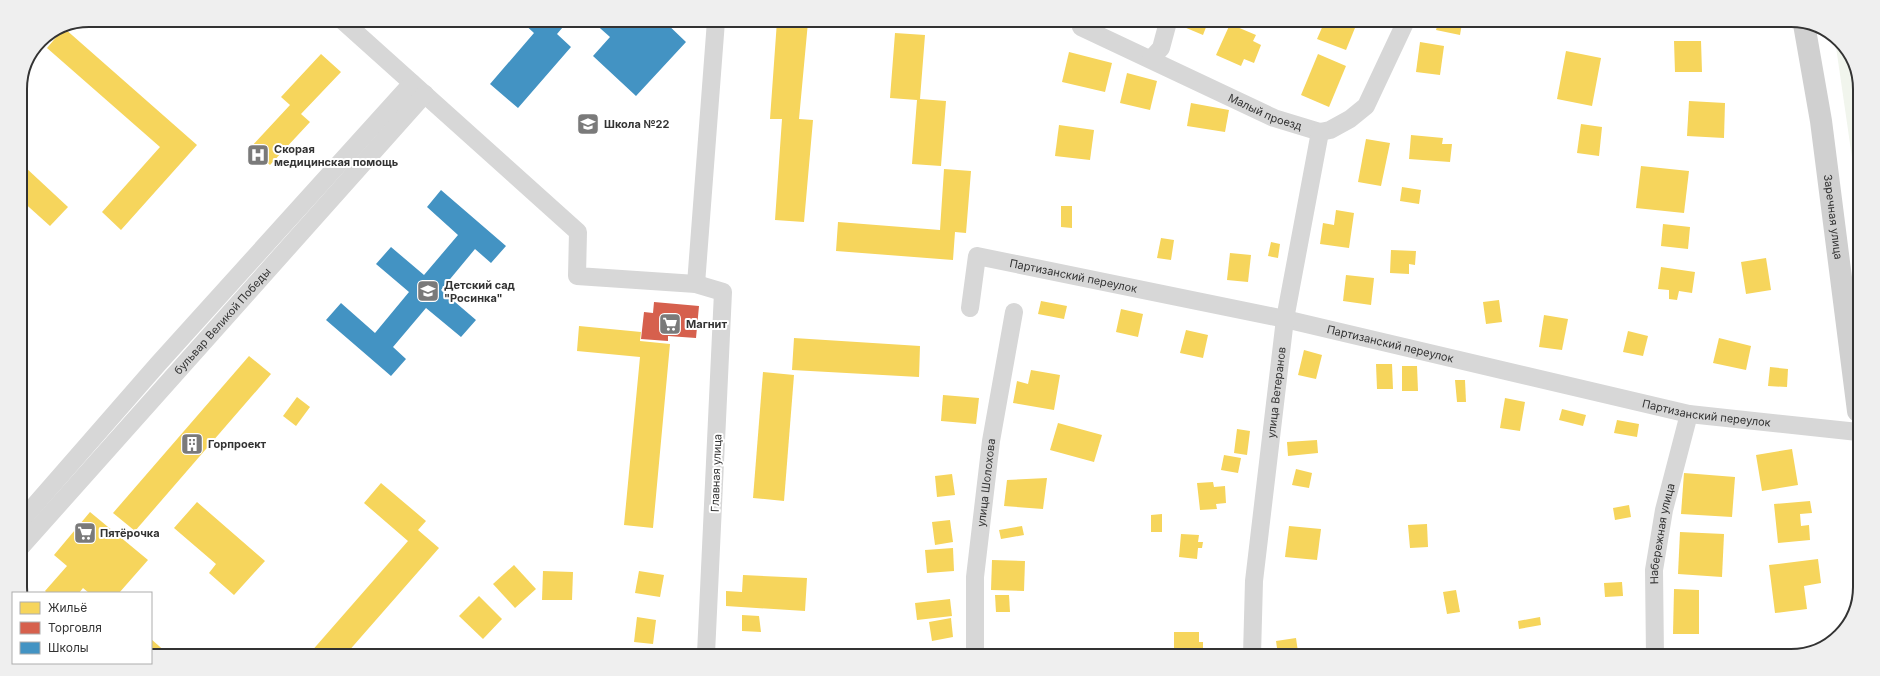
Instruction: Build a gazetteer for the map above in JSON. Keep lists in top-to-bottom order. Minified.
{"streets":{"street":["Малый проезд","Заречная улица","Партизанский переулок","бульвар Великой Победы","улица Ветеранов","Главная улица","улица Шолохова","Набережная улица"]},"crossings":[["Малый проезд","улица Ветеранов"],["Партизанский переулок","улица Ветеранов"],["Партизанский переулок","Набережная улица"]],"places":{"school or university":["Школа №22","Детский сад \"Росинка\""],"hospital":["Скорая медицинская помощь"],"supermarket":["Магнит","Пятёрочка"],"building":["Горпроект"]},"legend":["Жильё","Торговля","Школы"]}
